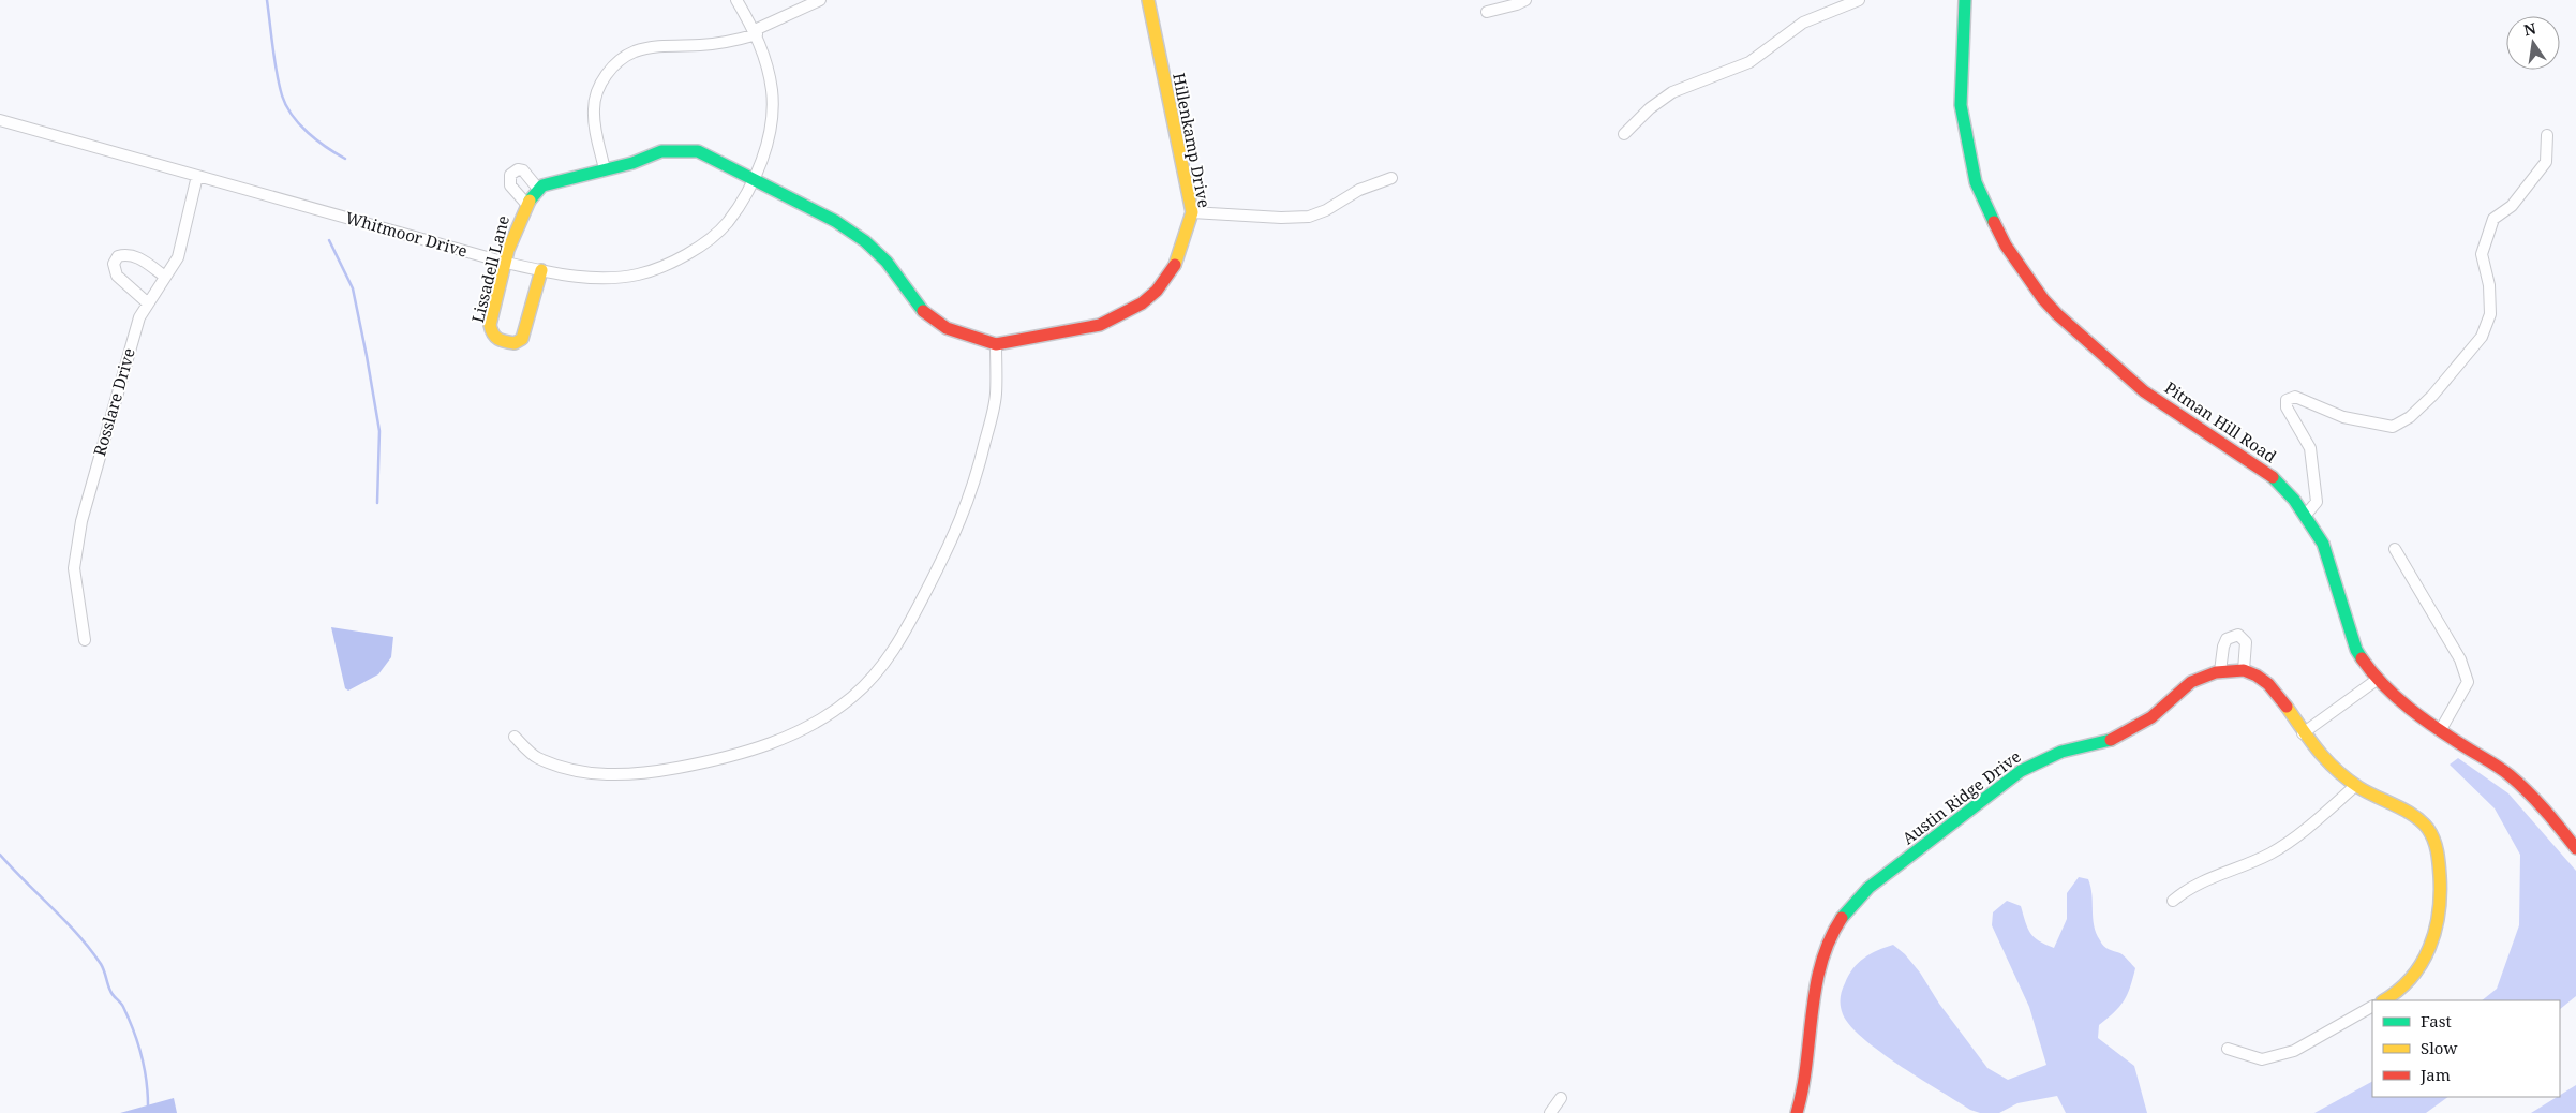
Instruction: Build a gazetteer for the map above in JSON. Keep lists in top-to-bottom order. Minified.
{"streets":{"street":["Hillenkamp Drive","Whitmoor Drive","Lissadell Lane","Rosslare Drive","Pitman Hill Road","Austin Ridge Drive"]},"crossings":[["Hillenkamp Drive","Whitmoor Drive"],["Whitmoor Drive","Lissadell Lane"],["Whitmoor Drive","Rosslare Drive"]],"legend":["Fast","Slow","Jam"],"north":"top"}
